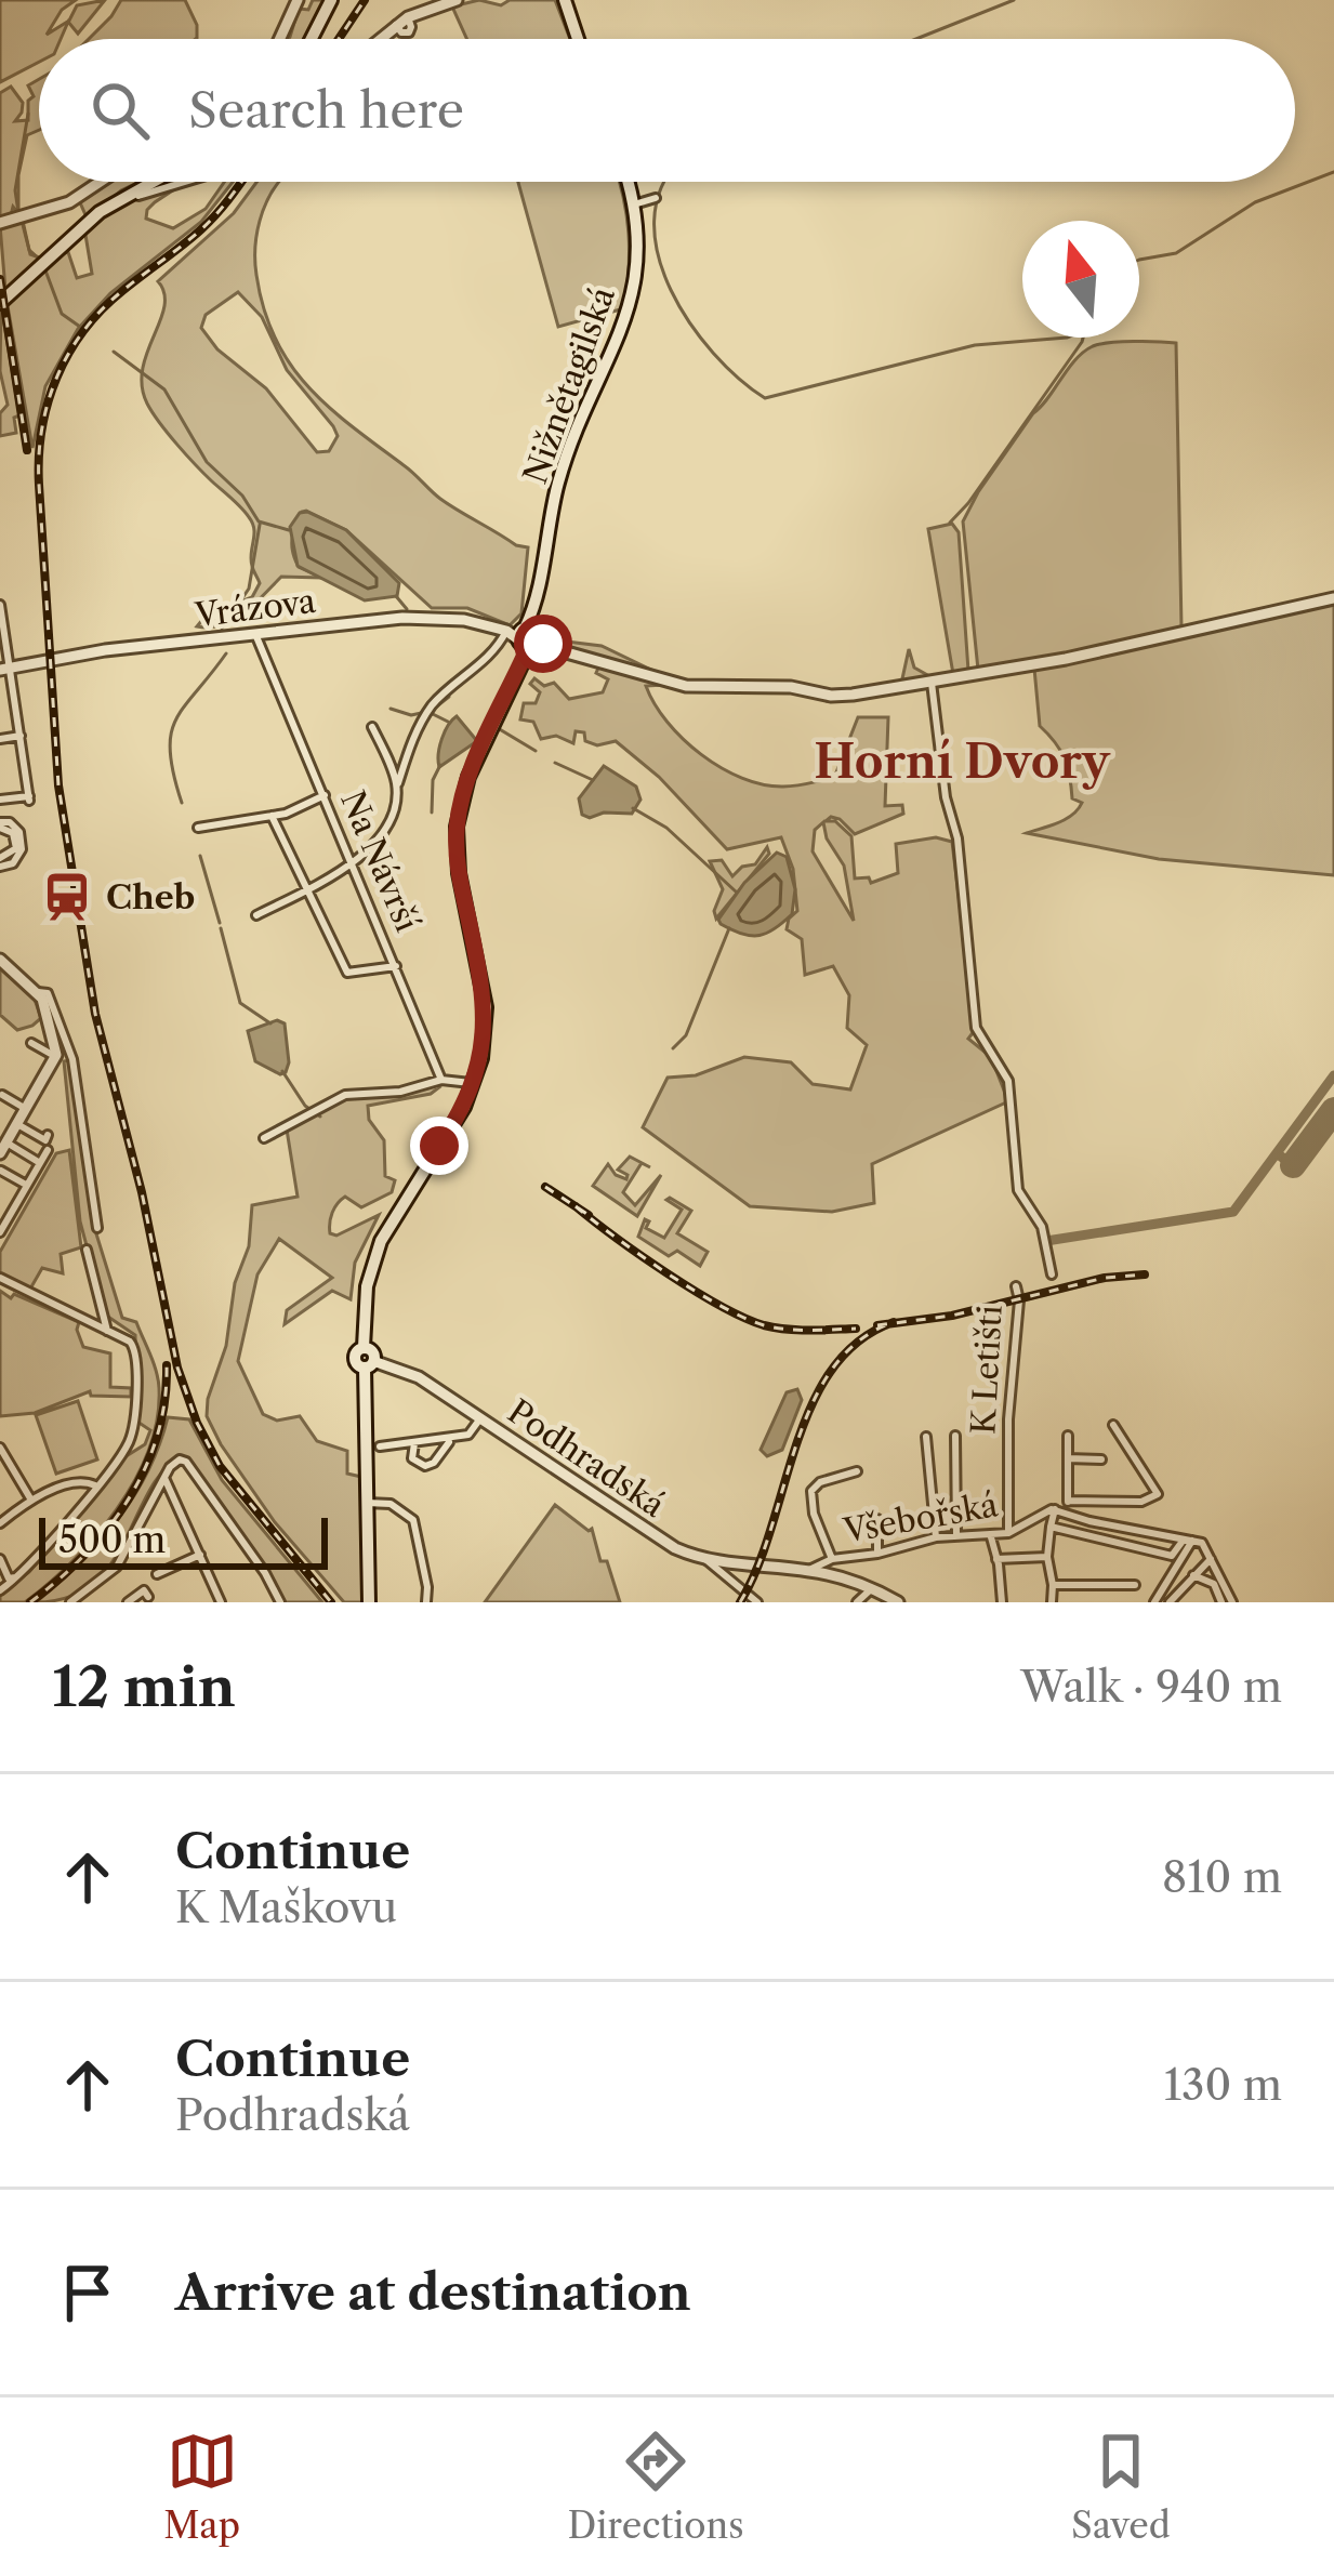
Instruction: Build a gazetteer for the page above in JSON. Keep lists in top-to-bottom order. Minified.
{"streets":{"main road":["Nižnětagilská"],"street":["Vrázova","Na Návrší","K Letišti","Podhradská","Všebořská"]},"crossings":[["Nižnětagilská","Vrázova"],["Vrázova","Na Návrší"],["K Letišti","Všebořská"],["Podhradská","Všebořská"]],"districts":["Horní Dvory"],"places":{"station":["Cheb"]},"scale_bar":"500 m","north":"top","page":{"search":"Search here","scale":"500 m","heading":["12 min","Walk · 940 m"],"list":[["Continue","K Maškovu","810 m"],["Continue","Podhradská","130 m"],"Arrive at destination"],"nav":["Map","Directions","Saved"]}}
